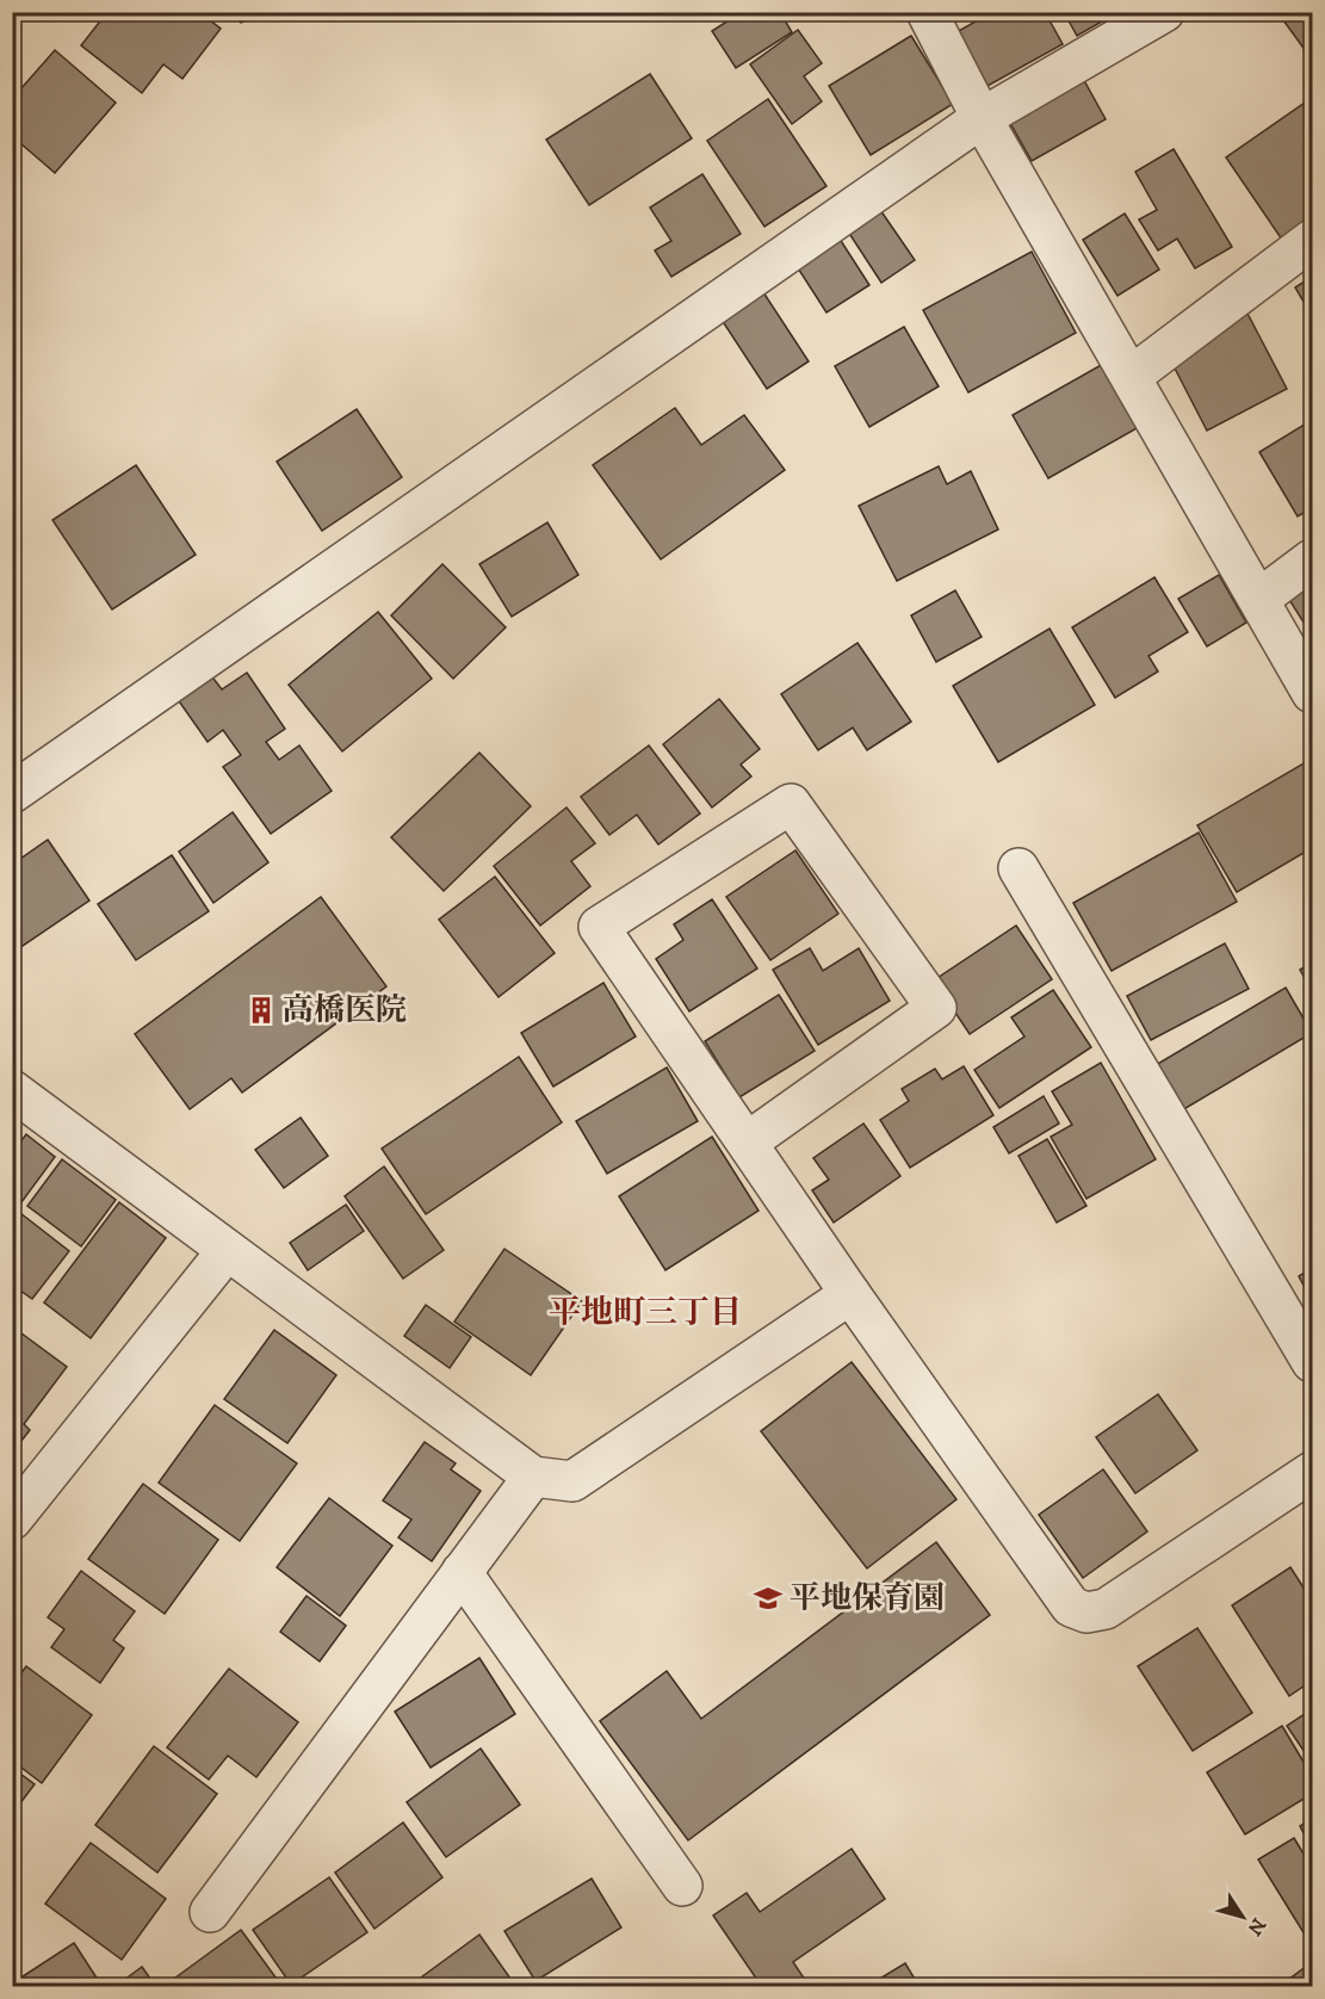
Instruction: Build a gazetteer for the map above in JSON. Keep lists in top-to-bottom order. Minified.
{"districts":["平地町三丁目"],"places":{"building":["高橋医院"],"school or university":["平地保育園"]},"north":"bottom right"}
